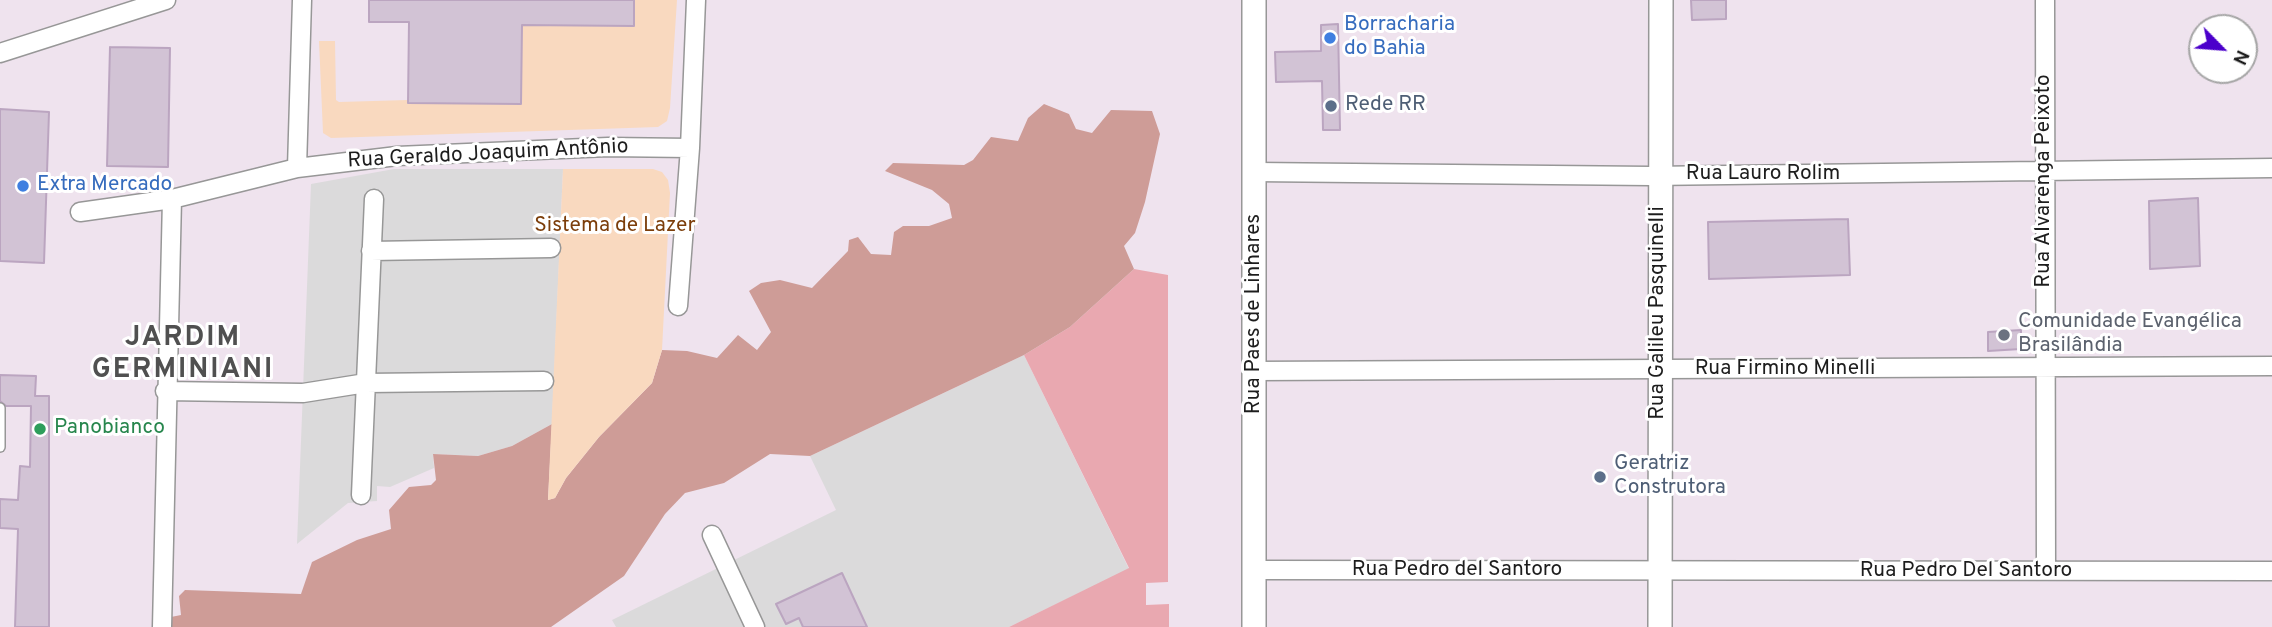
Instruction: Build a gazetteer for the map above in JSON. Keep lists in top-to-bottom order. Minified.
{"streets":{"street":["Rua Geraldo Joaquim Antônio","Rua Lauro Rolim","Rua Alvarenga Peixoto","Rua Galileu Pasquinelli","Rua Paes de Linhares","Rua Firmino Minelli","Rua Pedro del Santoro","Rua Pedro Del Santoro"]},"crossings":[["Rua Lauro Rolim","Rua Alvarenga Peixoto"],["Rua Lauro Rolim","Rua Galileu Pasquinelli"],["Rua Lauro Rolim","Rua Paes de Linhares"],["Rua Alvarenga Peixoto","Rua Firmino Minelli"],["Rua Alvarenga Peixoto","Rua Pedro Del Santoro"],["Rua Galileu Pasquinelli","Rua Firmino Minelli"],["Rua Galileu Pasquinelli","Rua Pedro del Santoro"],["Rua Galileu Pasquinelli","Rua Pedro Del Santoro"],["Rua Paes de Linhares","Rua Firmino Minelli"],["Rua Paes de Linhares","Rua Pedro del Santoro"],["Rua Pedro del Santoro","Rua Pedro Del Santoro"]],"districts":["JARDIM GERMINIANI"],"parks":["Sistema de Lazer"],"places":["Borracharia do Bahia","Rede RR","Extra Mercado","Comunidade Evangélica Brasilândia","Panobianco","Geratriz Construtora"],"north":"bottom right"}
